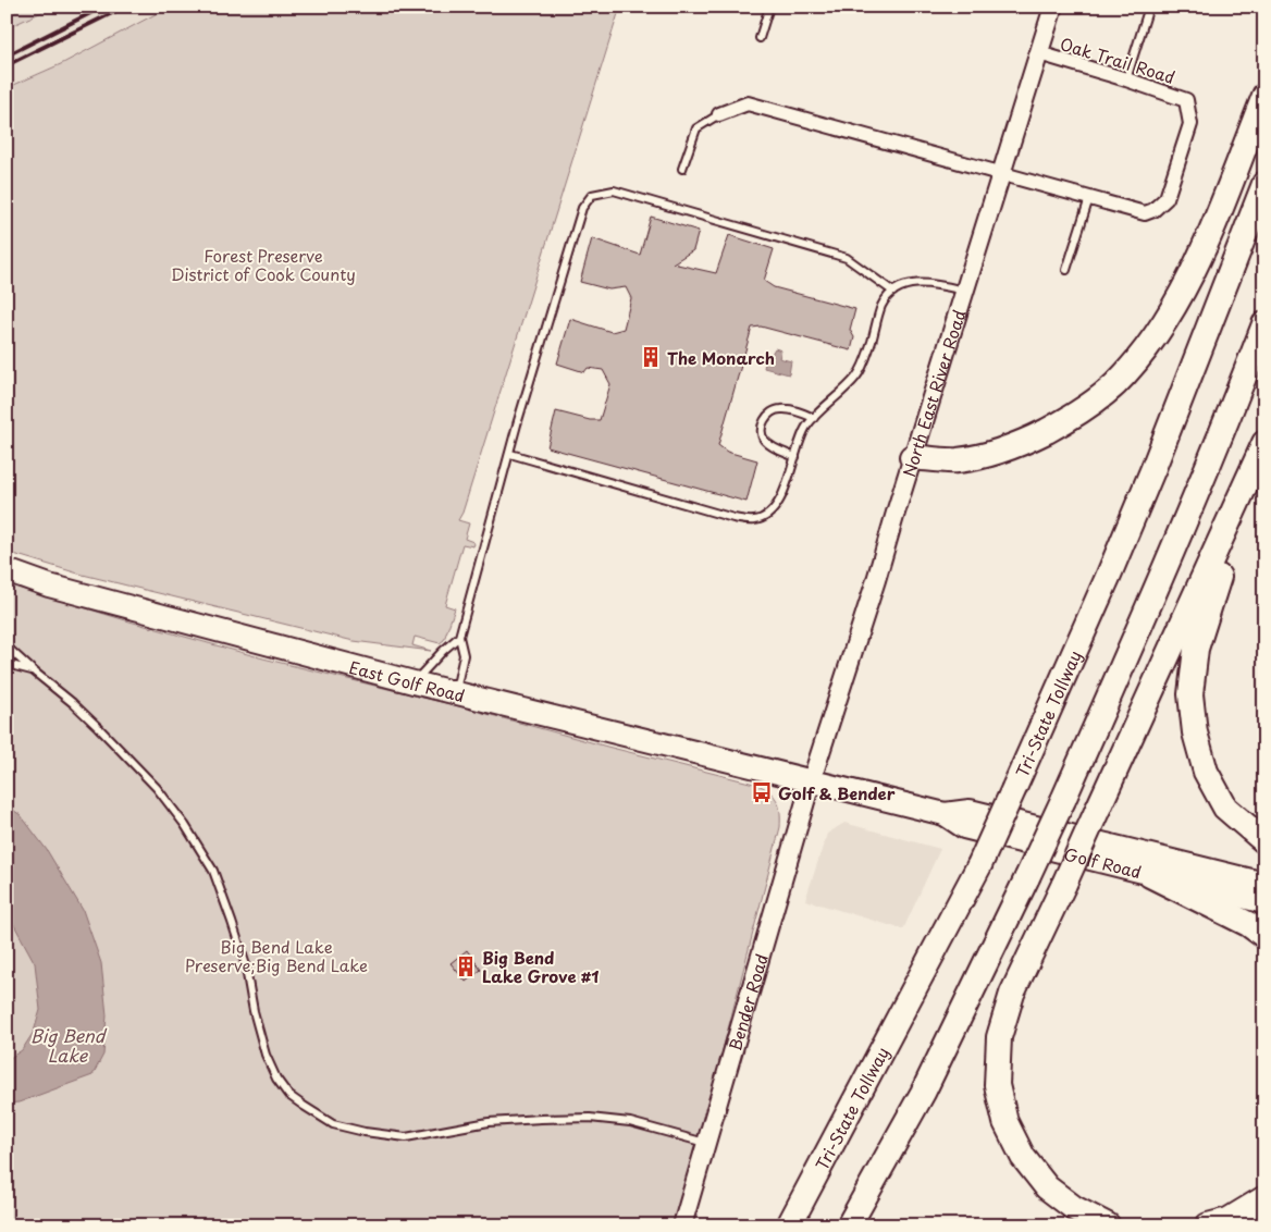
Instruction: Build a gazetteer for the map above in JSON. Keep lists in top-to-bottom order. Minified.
{"streets":{"highway":["Tri-State Tollway"],"main road":["East Golf Road","Golf Road"],"street":["Oak Trail Road","North East River Road","Bender Road"]},"crossings":[["Oak Trail Road","North East River Road"],["North East River Road","East Golf Road"],["North East River Road","Golf Road"],["North East River Road","Bender Road"],["East Golf Road","Golf Road"],["East Golf Road","Bender Road"],["Golf Road","Bender Road"]],"water":["Big Bend Lake"],"parks":["Forest Preserve District of Cook County","Big Bend Lake Preserve;Big Bend Lake"],"places":{"building":["The Monarch","Big Bend Lake Grove #1"],"bus stop":["Golf & Bender"]}}
